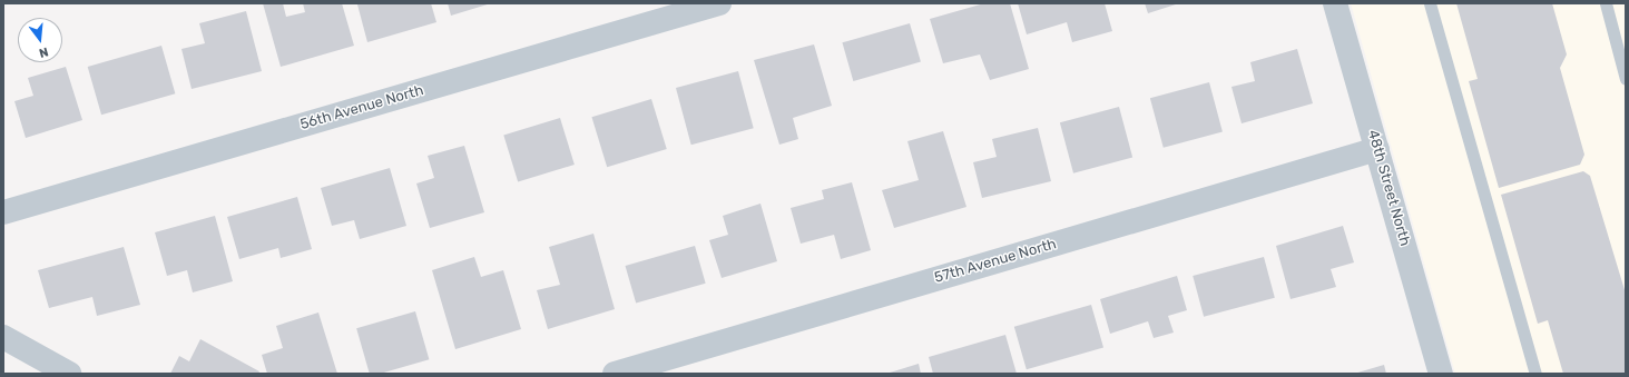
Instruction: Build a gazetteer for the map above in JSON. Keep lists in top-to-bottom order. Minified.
{"streets":{"street":["56th Avenue North","48th Street North","57th Avenue North"]},"crossings":[["48th Street North","57th Avenue North"]],"north":"bottom"}
